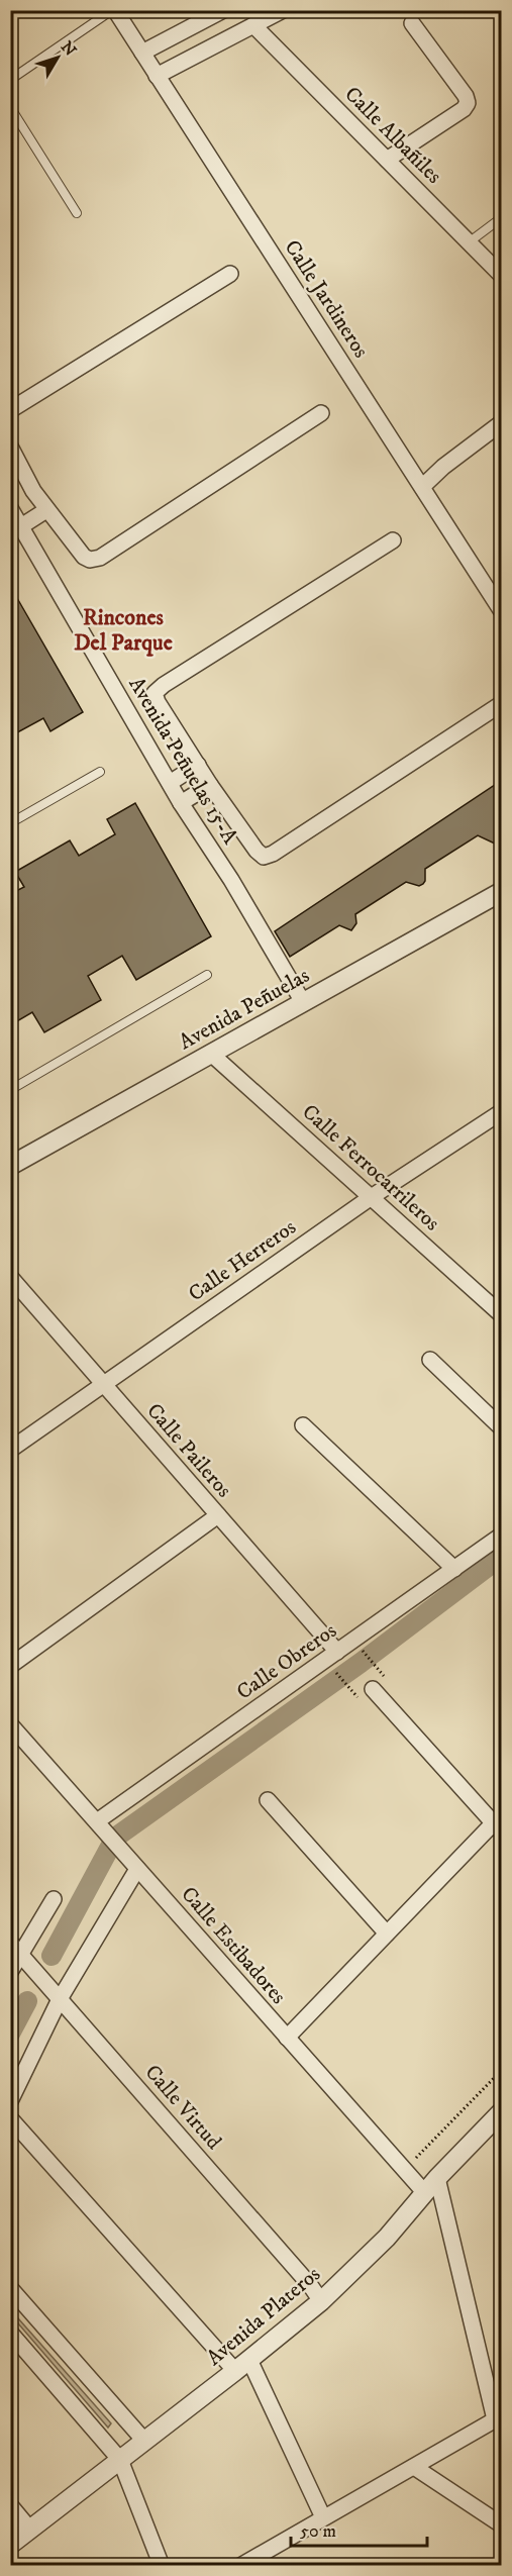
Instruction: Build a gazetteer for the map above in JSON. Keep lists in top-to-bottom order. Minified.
{"streets":{"street":["Calle Albañiles","Calle Jardineros","Avenida Peñuelas 15-A","Avenida Peñuelas","Calle Ferrocarrileros","Calle Herreros","Calle Paileros","Calle Obreros","Calle Estibadores","Calle Virtud","Avenida Plateros"]},"crossings":[["Avenida Peñuelas 15-A","Avenida Peñuelas"],["Avenida Peñuelas","Calle Ferrocarrileros"],["Calle Ferrocarrileros","Calle Herreros"],["Calle Herreros","Calle Paileros"],["Calle Paileros","Calle Obreros"],["Calle Obreros","Calle Estibadores"],["Calle Estibadores","Avenida Plateros"],["Calle Virtud","Avenida Plateros"]],"districts":["Rincones Del Parque"],"scale_bar":"50 m","north":"top right"}
